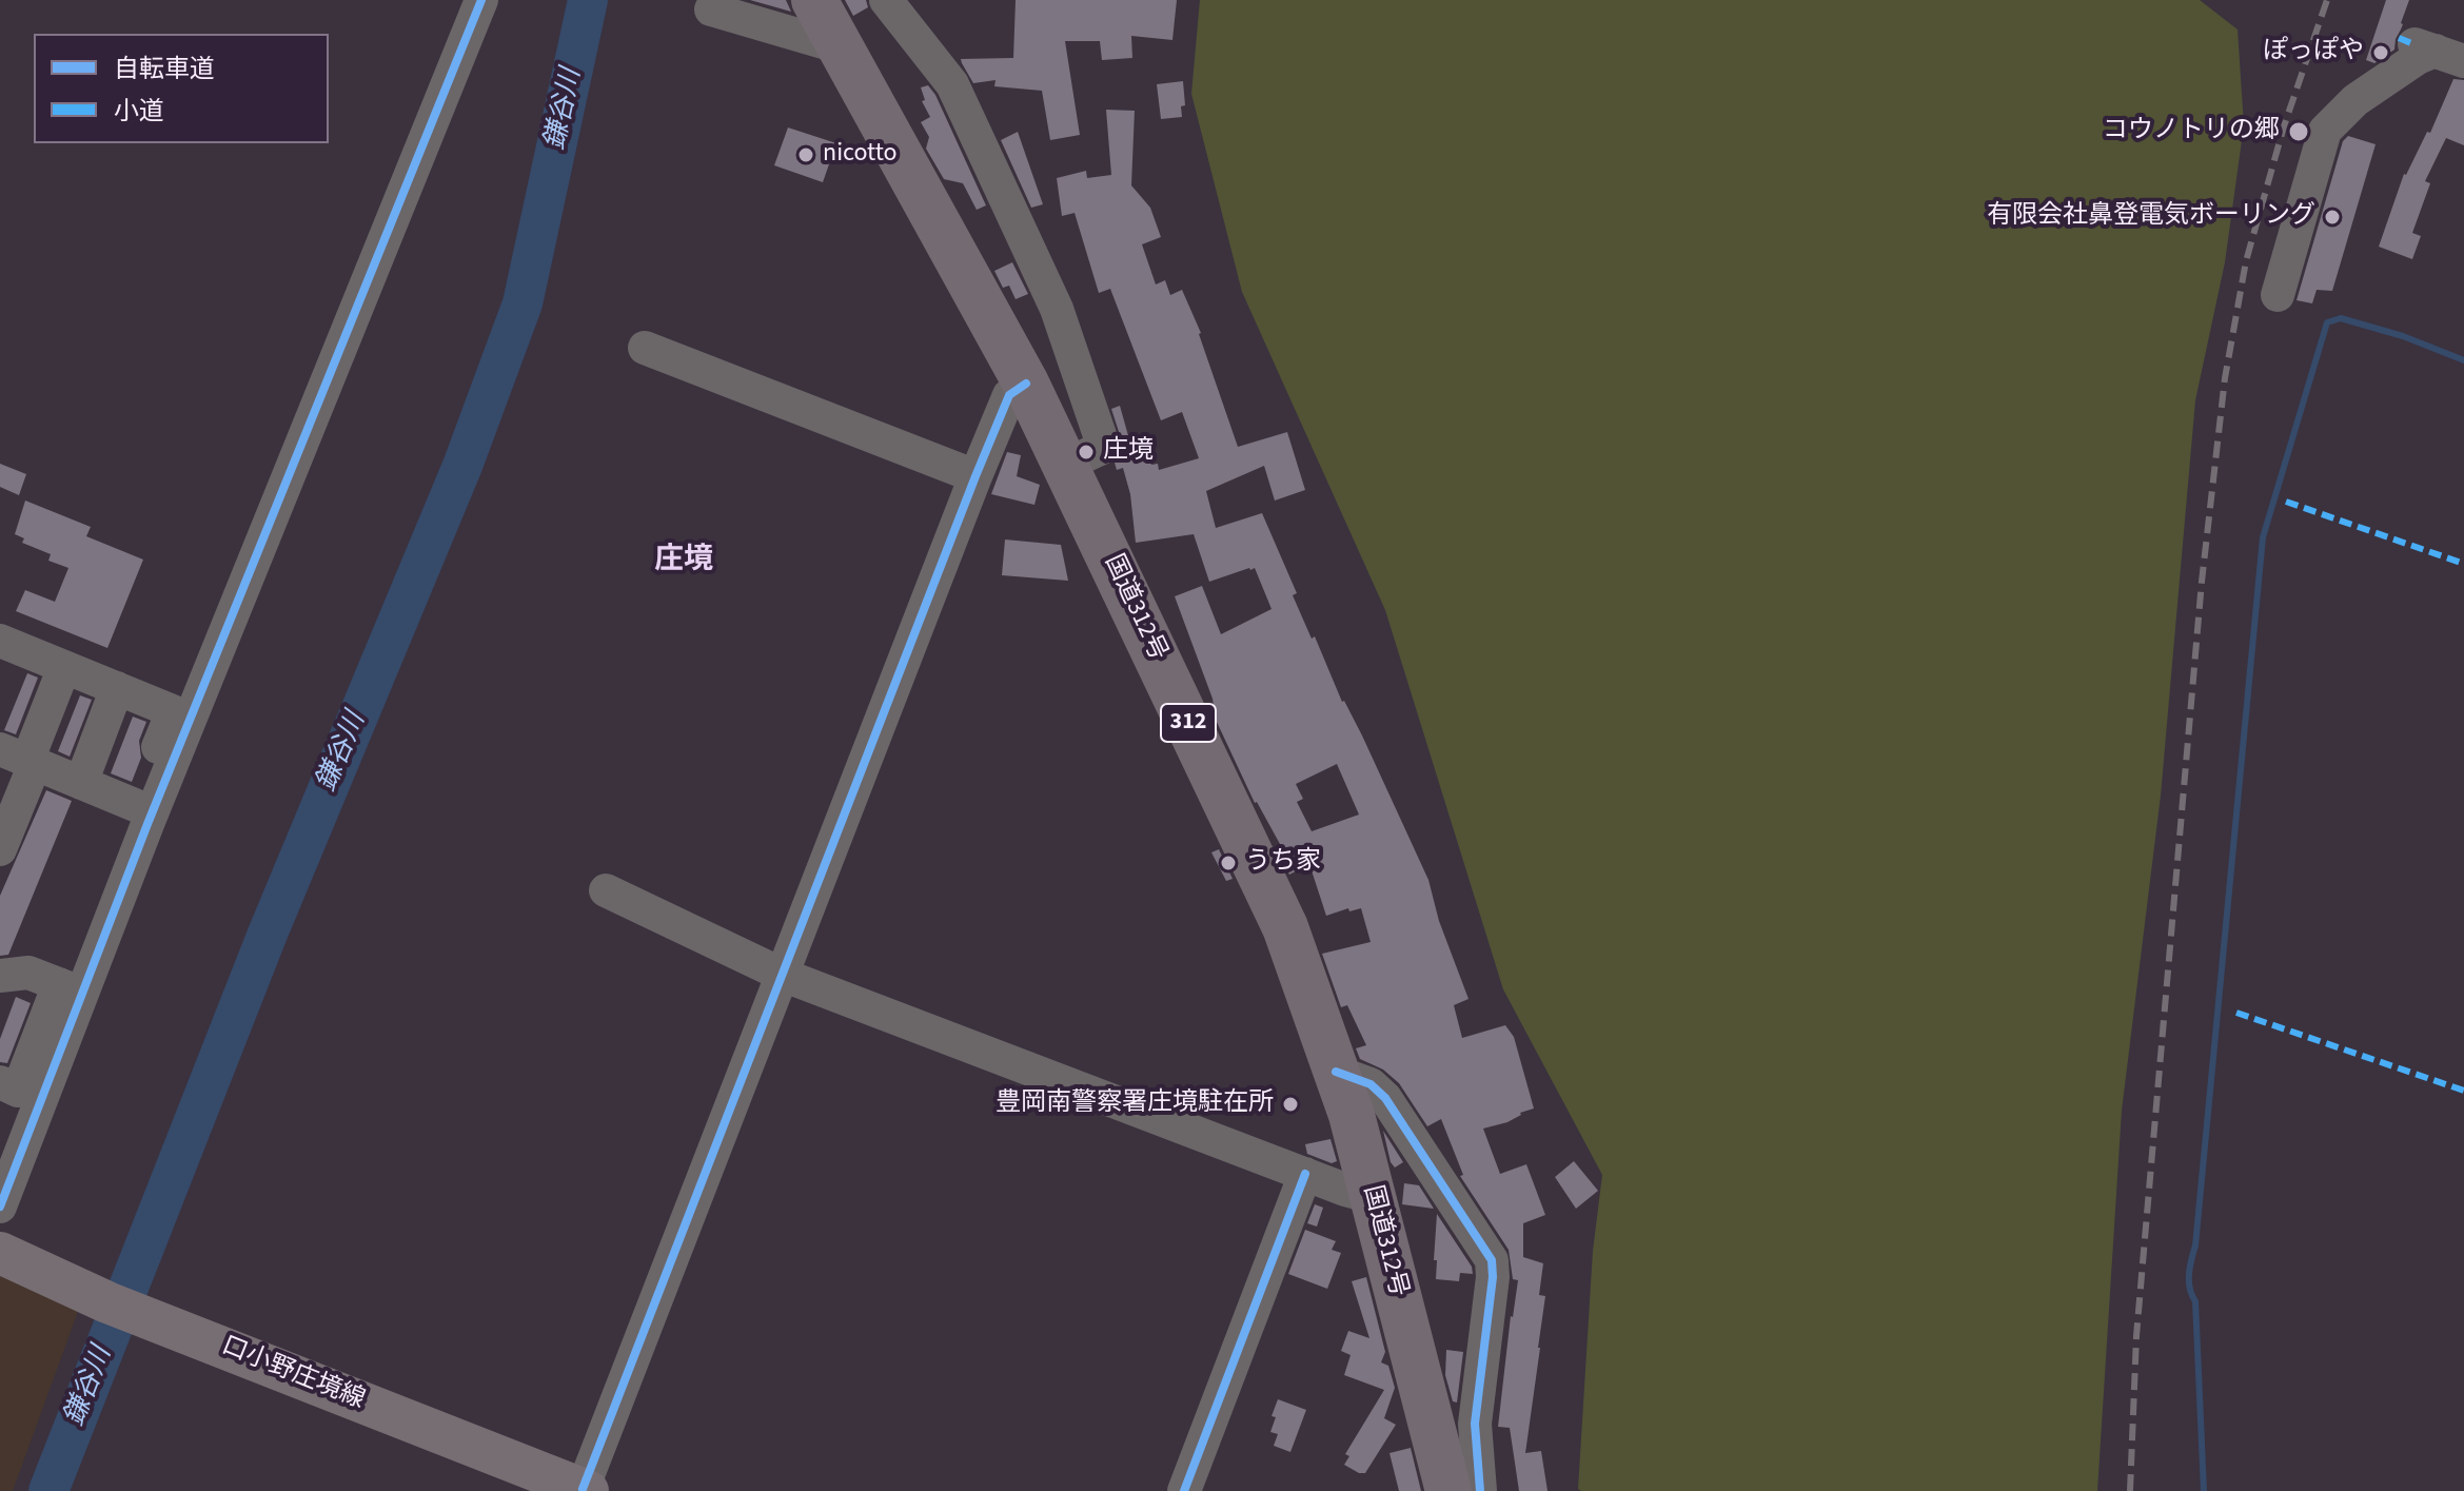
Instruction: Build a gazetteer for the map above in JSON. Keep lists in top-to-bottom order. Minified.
{"streets":{"highway":["国道312号","312"],"main road":["口小野庄境線"]},"districts":["庄境"],"water":["鎌谷川"],"places":["ぽっぽや","コウノトリの郷","nicotto","有限会社鼻登電気ボーリング","庄境","うち家","豊岡南警察署庄境駐在所"],"legend":["自転車道","小道"]}
